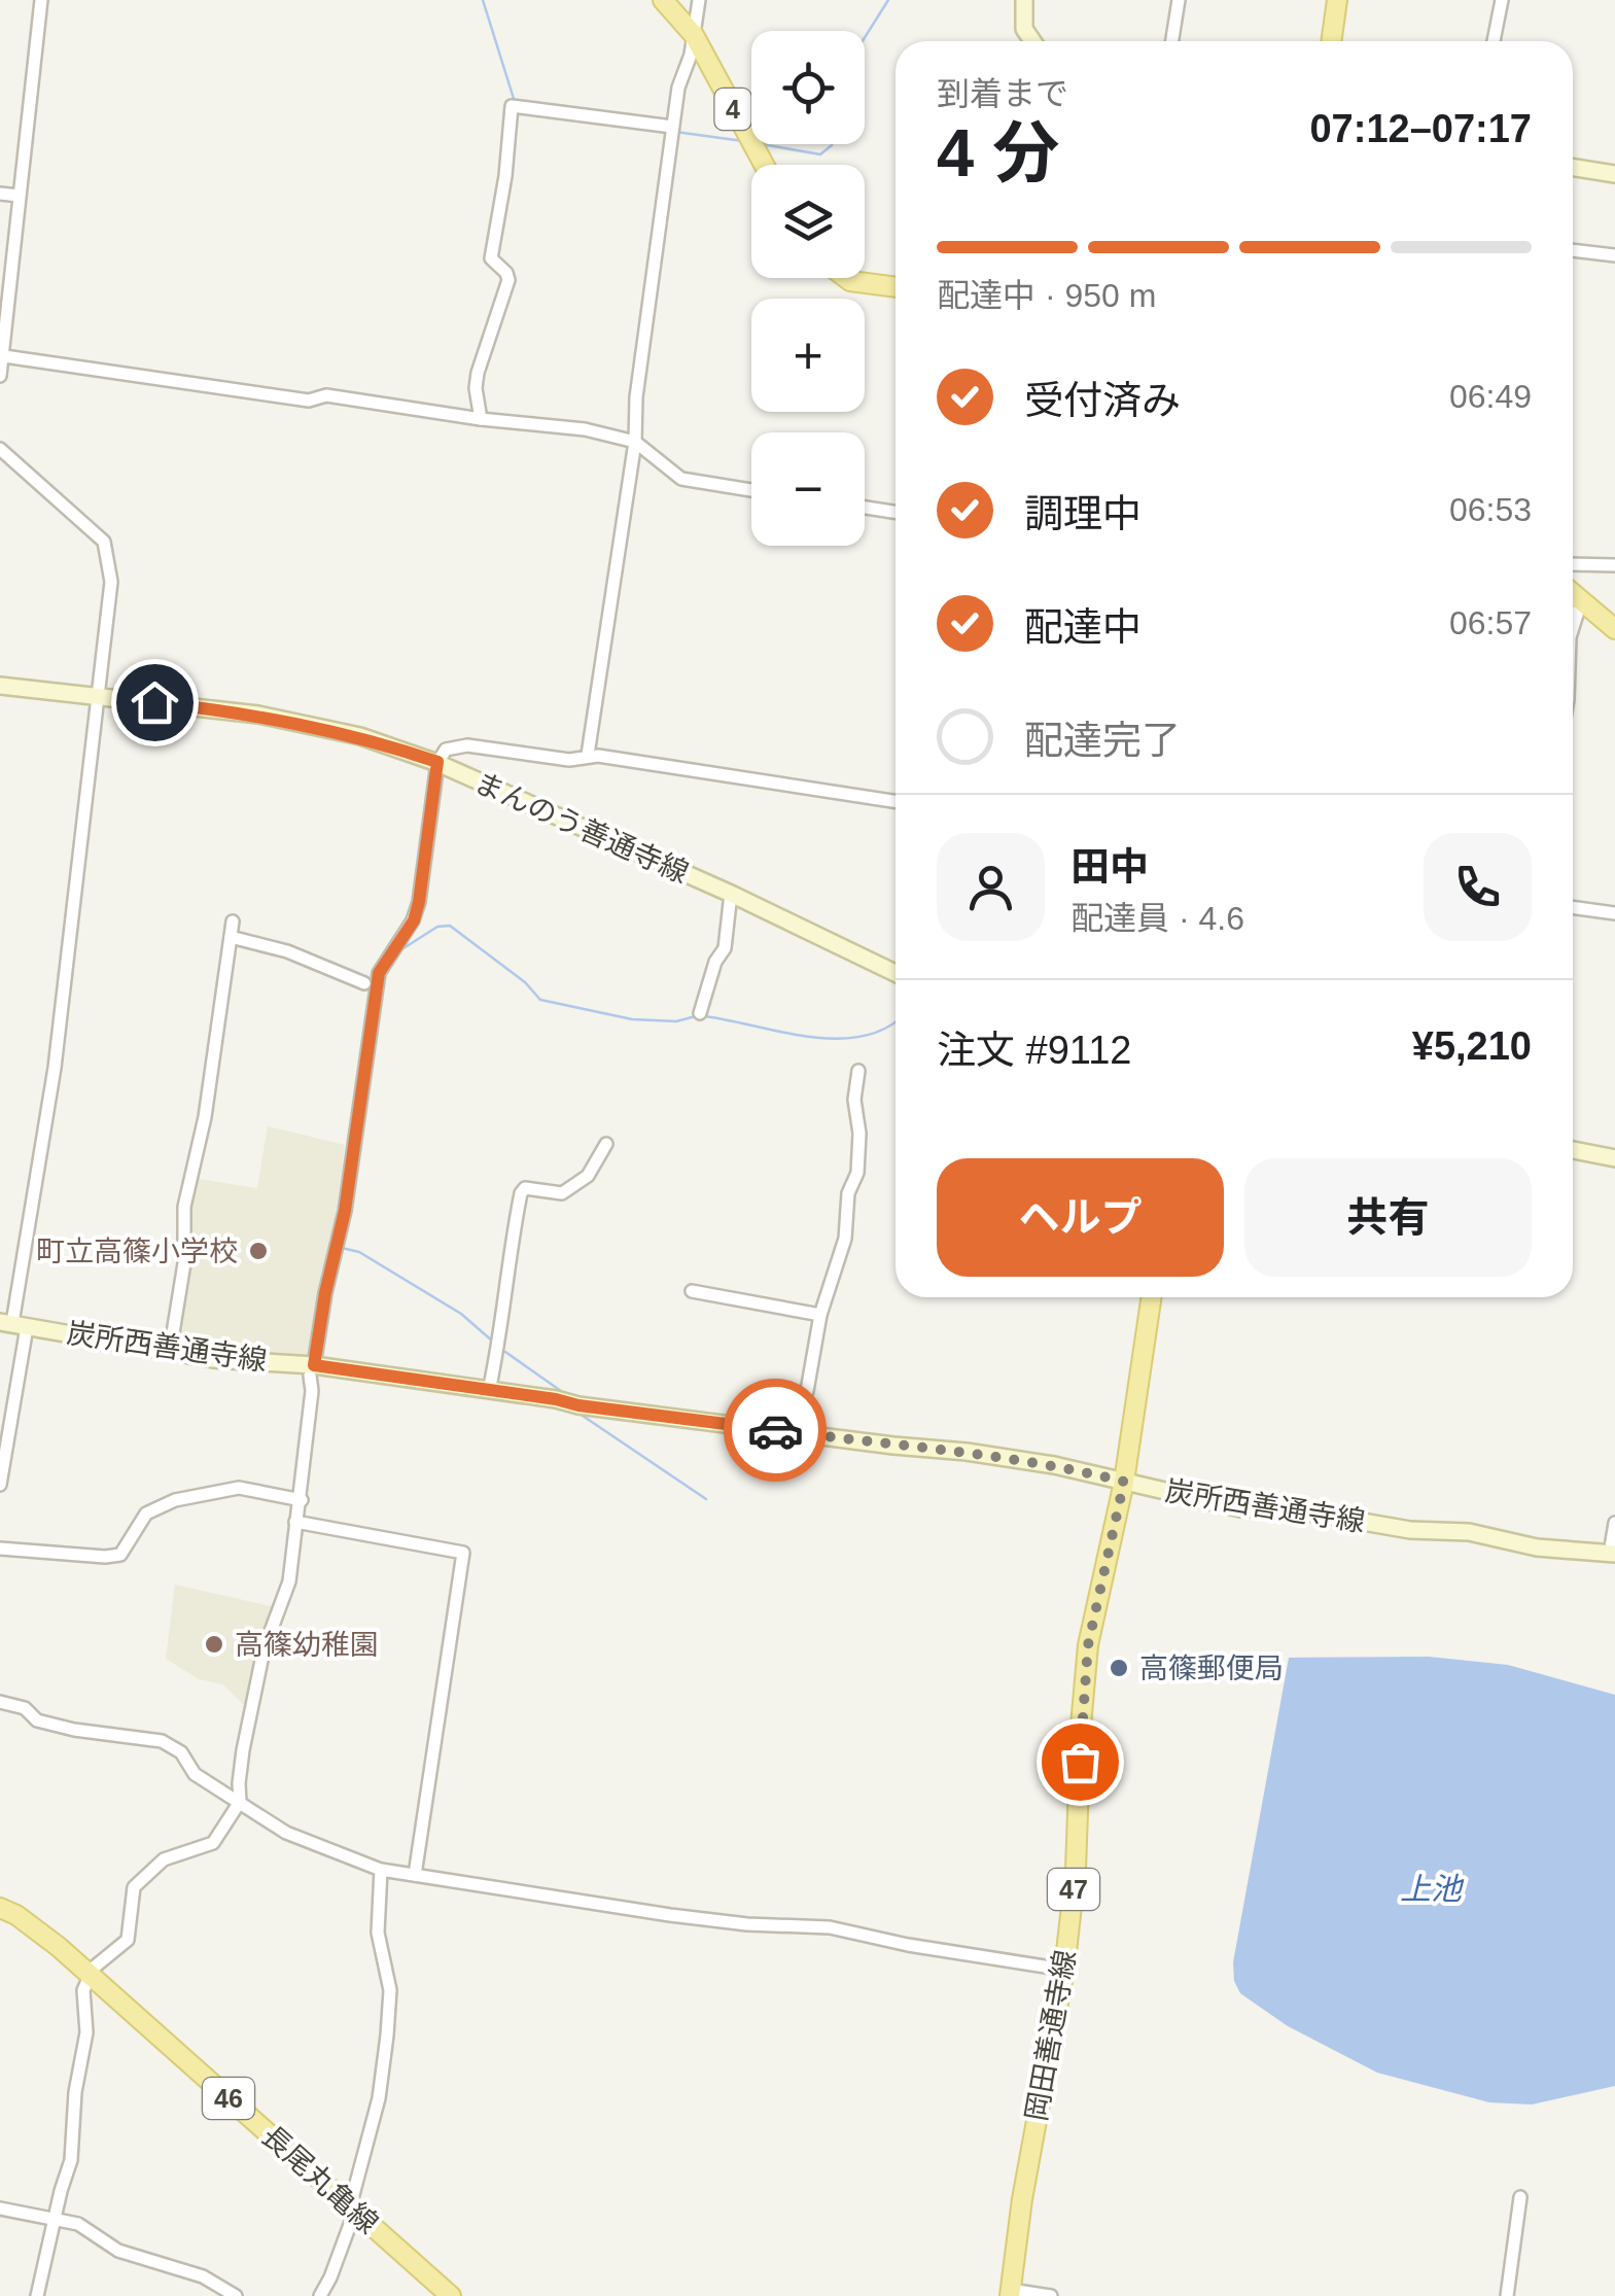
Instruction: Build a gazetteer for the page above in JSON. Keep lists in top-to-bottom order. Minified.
{"streets":{"main road":["4","まんのう善通寺線","炭所西善通寺線","47","岡田善通寺線","46","長尾丸亀線"]},"crossings":[["炭所西善通寺線","岡田善通寺線"]],"water":["上池"],"places":["町立高篠小学校","高篠幼稚園","高篠郵便局"],"page":{"map_buttons":["+","−"],"heading":["4 分","到着まで","07:12–07:17"],"panel":["田中","配達員 · 4.6","注文 #9112","¥5,210"],"bar":"配達中 · 950 m","list":[["受付済み","06:49"],["調理中","06:53"],["配達中","06:57"],"配達完了"],"buttons":["ヘルプ","共有"]}}
